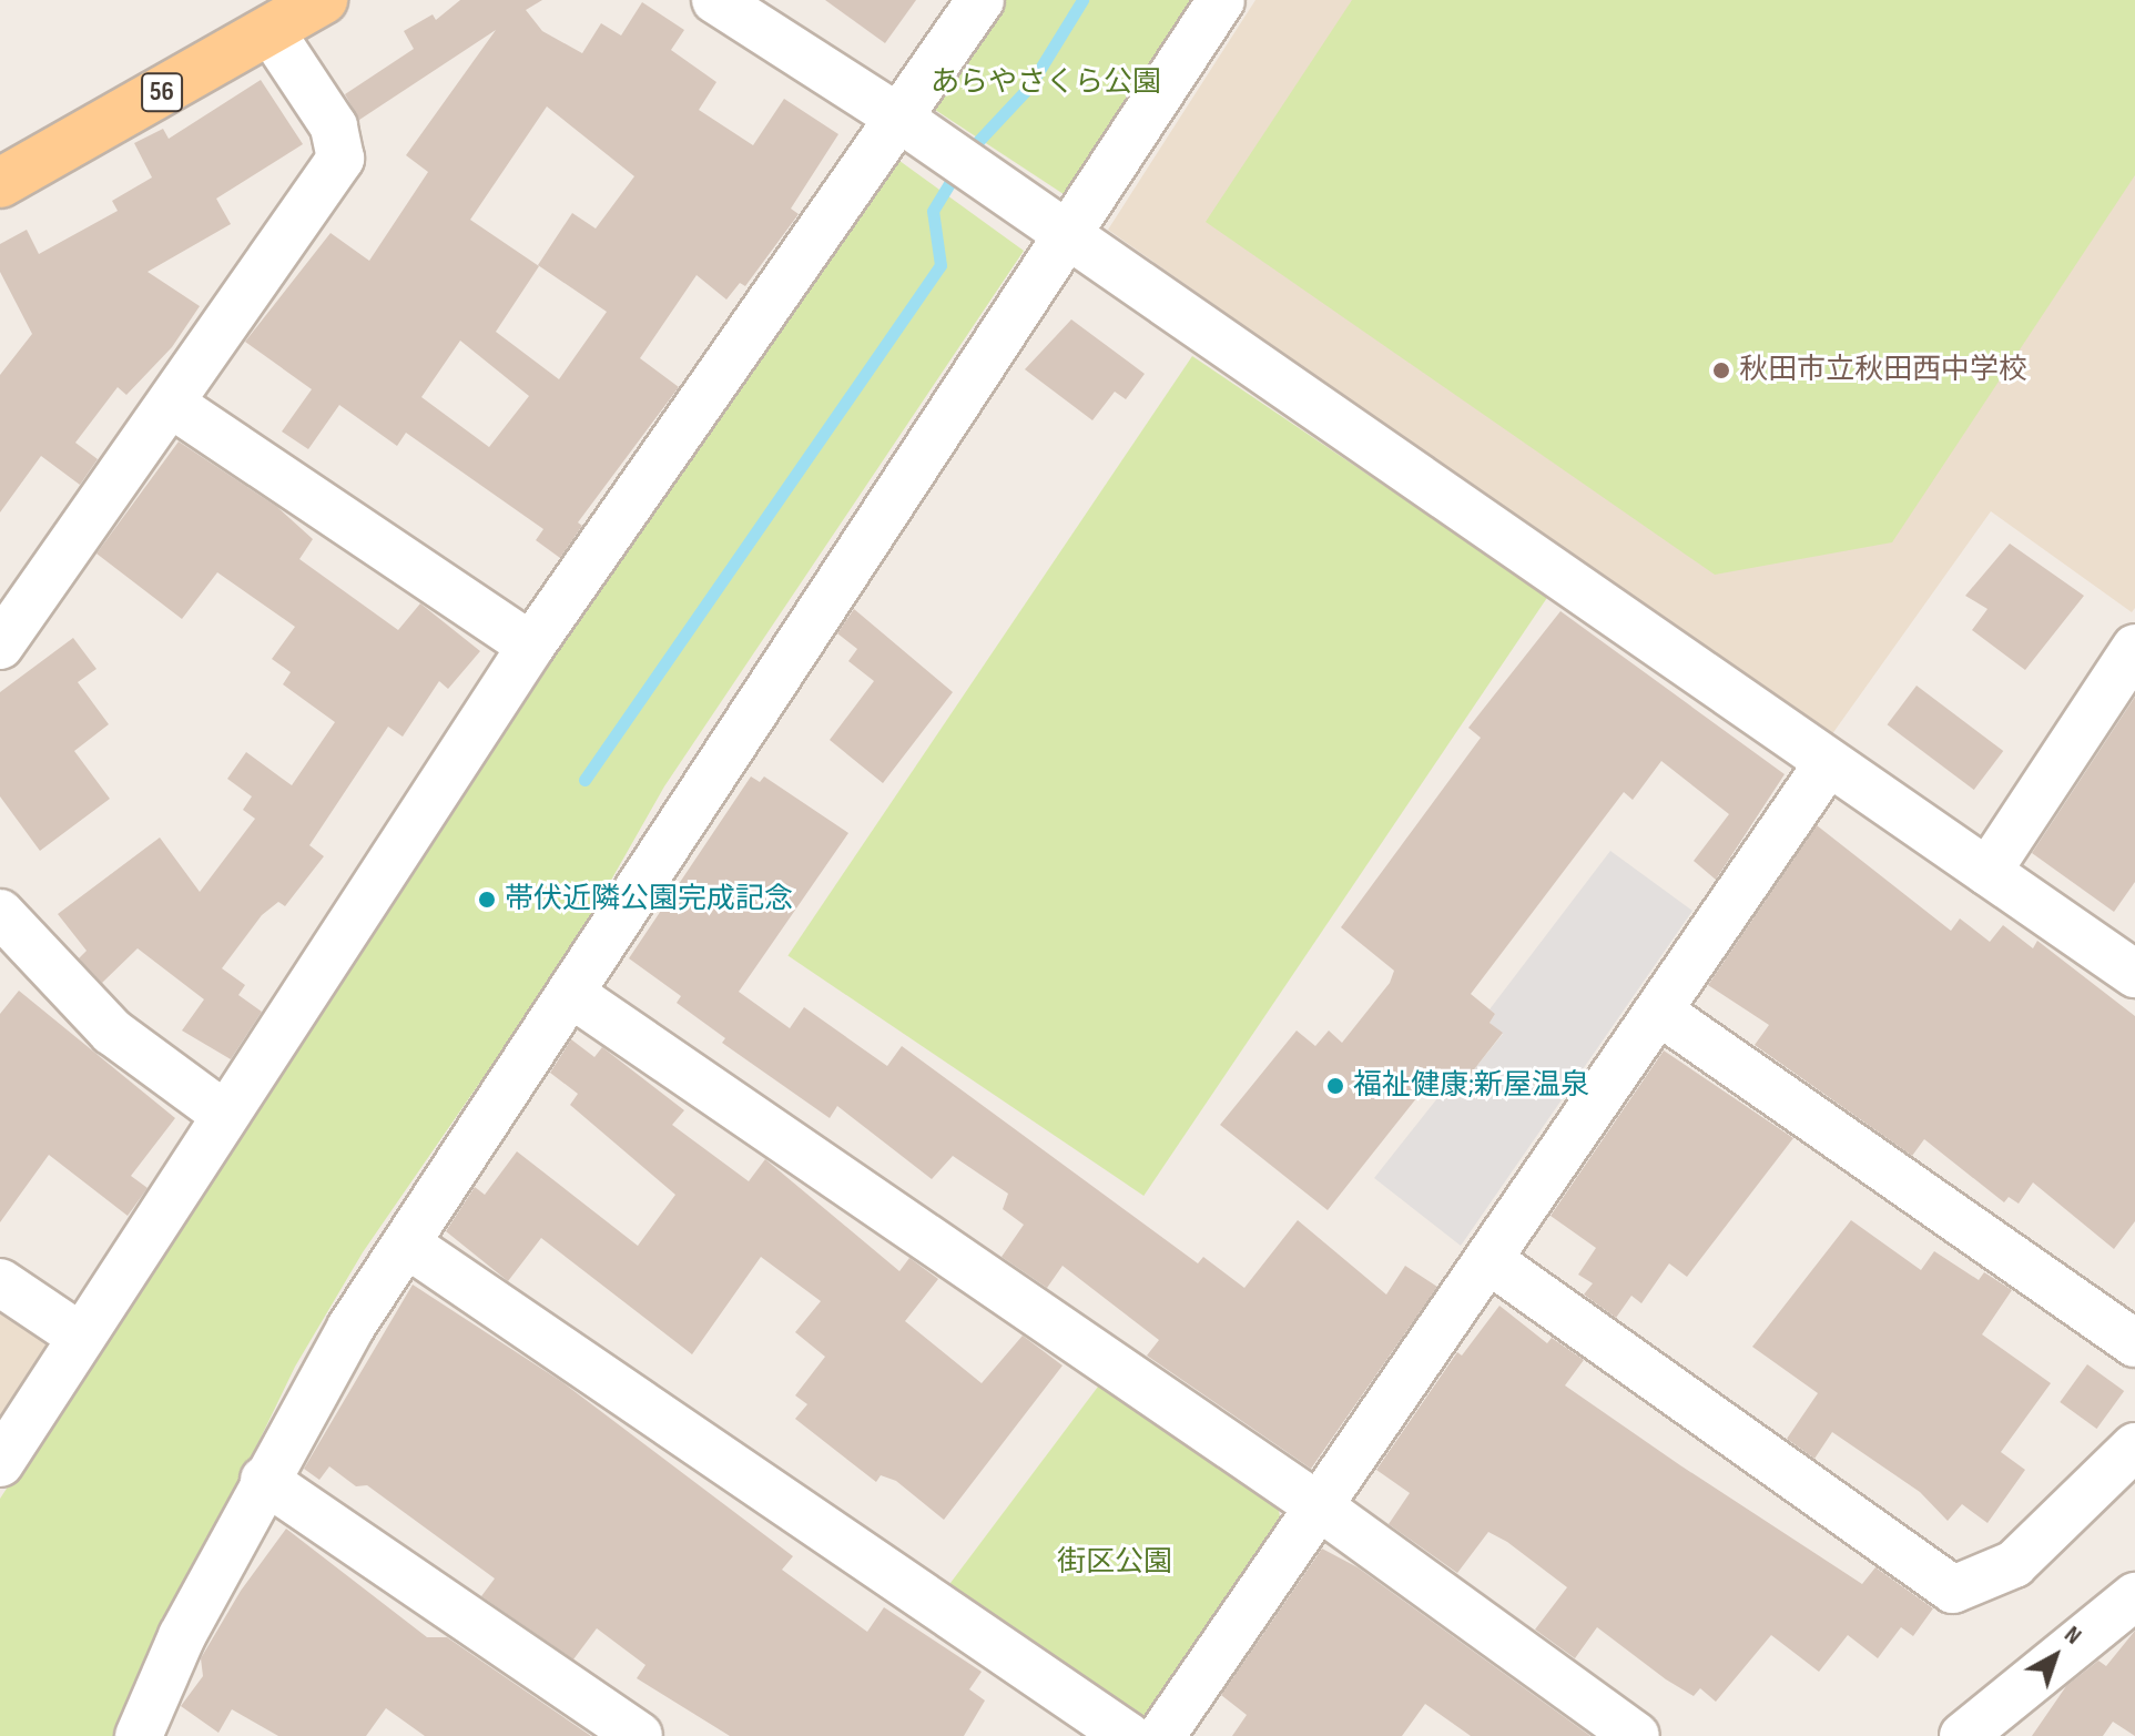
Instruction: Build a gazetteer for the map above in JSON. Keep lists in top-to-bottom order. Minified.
{"streets":{"main road":["56"]},"parks":["あらやさくら公園","街区公園"],"places":["秋田市立秋田西中学校","帯伏近隣公園完成記念","福祉健康;新屋温泉"],"north":"top right"}
